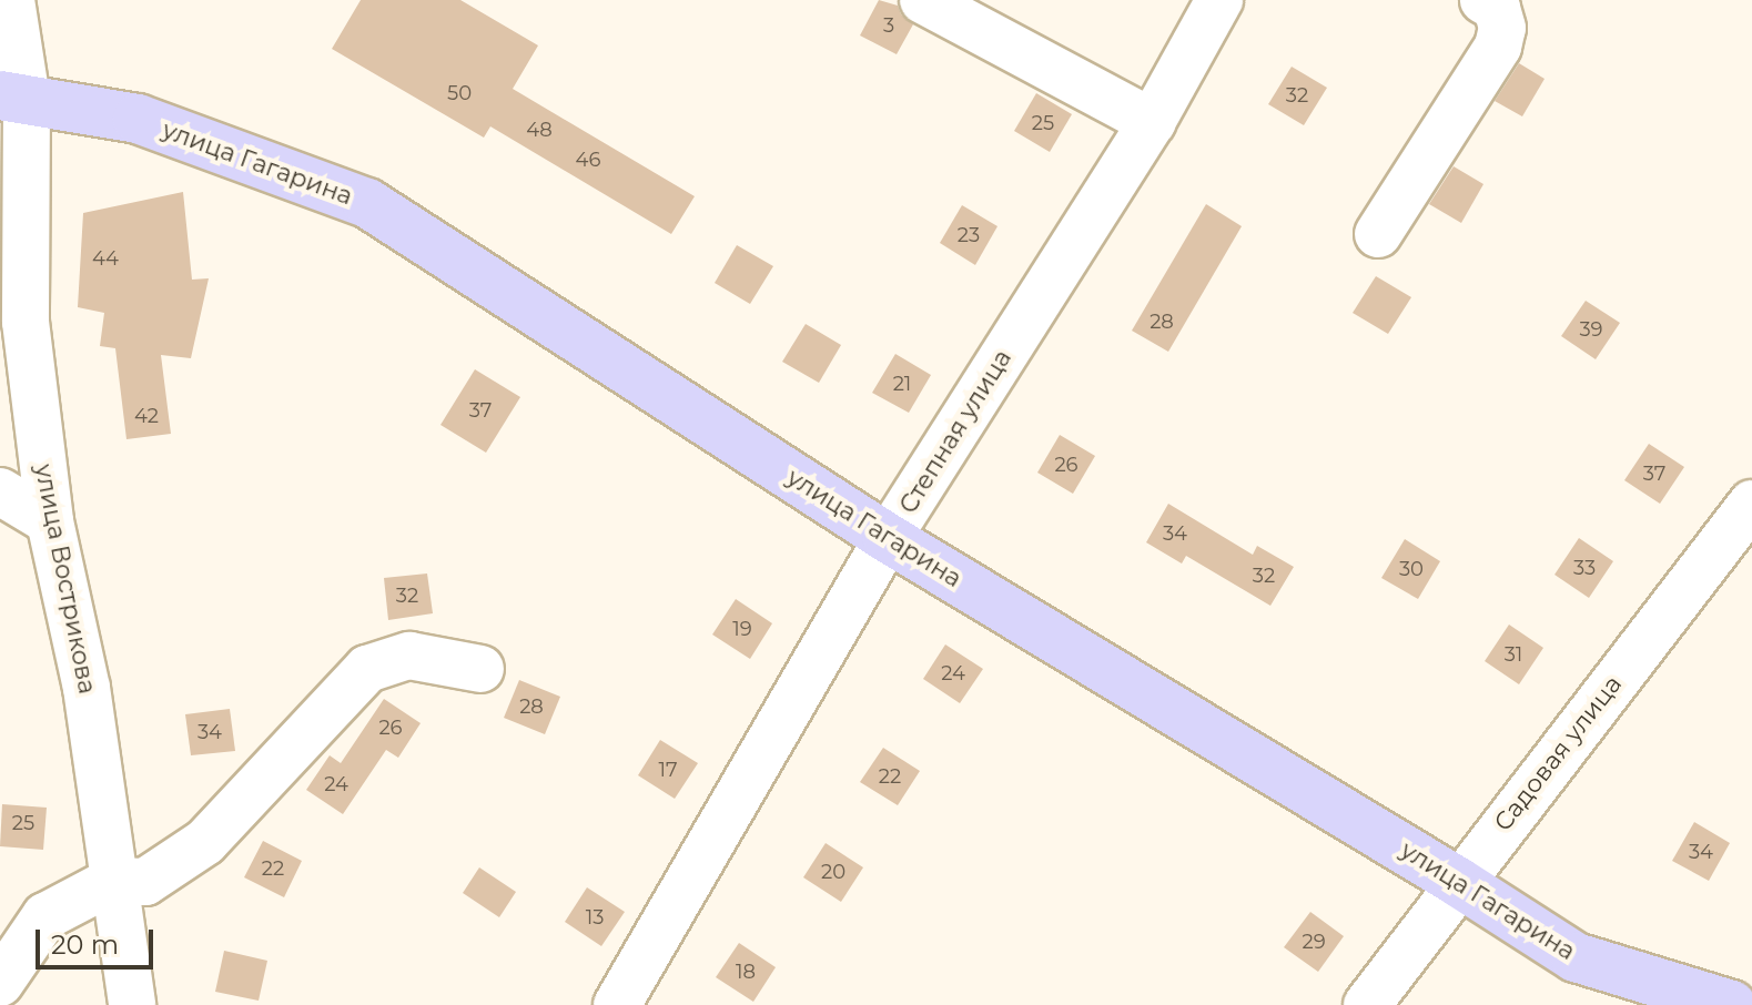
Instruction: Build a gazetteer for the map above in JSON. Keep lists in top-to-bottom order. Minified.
{"streets":{"main road":["улица Гагарина"],"street":["Степная улица","улица Вострикова","Садовая улица"]},"crossings":[["улица Гагарина","Степная улица"],["улица Гагарина","улица Вострикова"],["улица Гагарина","Садовая улица"]],"house_numbers":["3","50","32","25","48","46","23","44","28","39","21","37","42","26","37","34","33","30","32","32","19","31","24","28","26","34","17","22","24","25","34","22","20","13","29","18"],"scale_bar":"20 m"}
